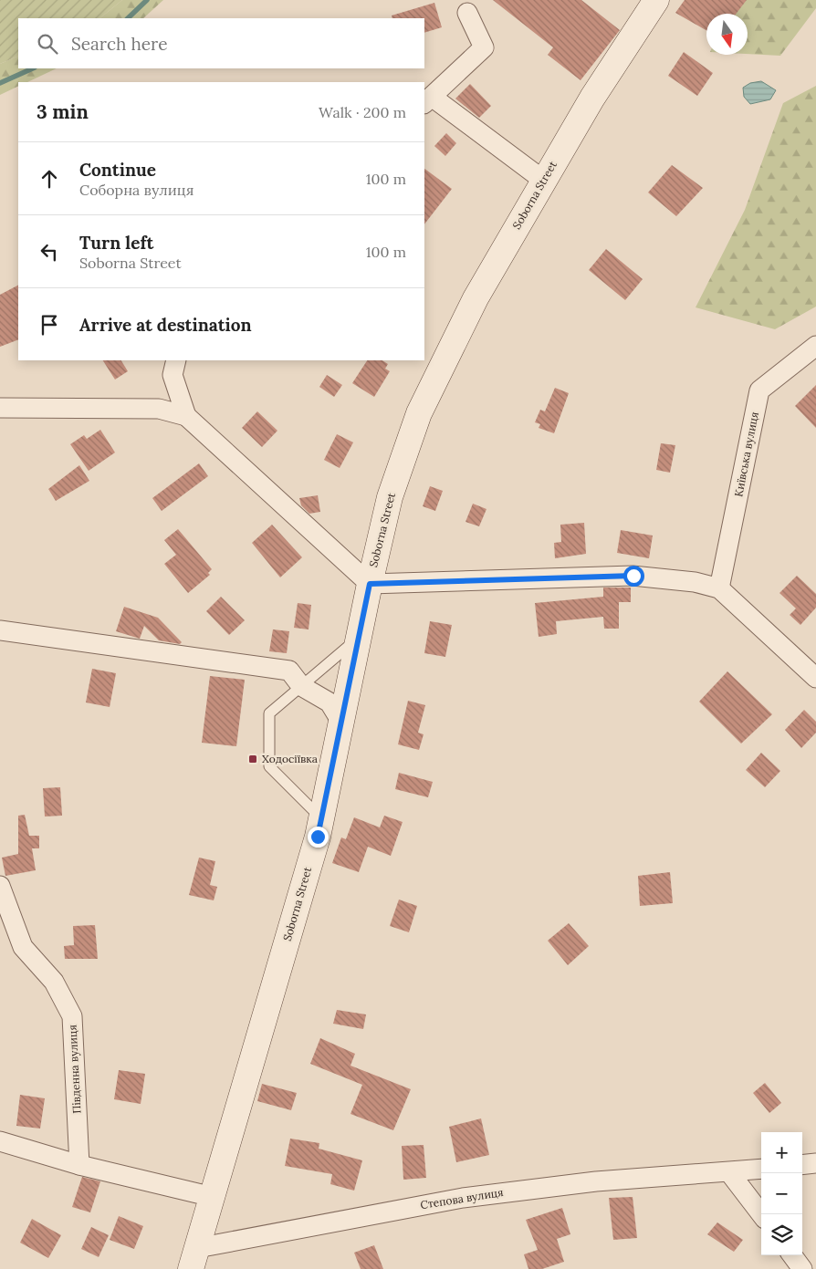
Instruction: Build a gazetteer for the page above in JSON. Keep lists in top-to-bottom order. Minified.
{"streets":{"street":["Soborna Street","Київська вулиця","Південна вулиця","Степова вулиця"]},"crossings":[["Soborna Street","Степова вулиця"]],"places":{"transit":["Ходосіївка"]},"north":"bottom","page":{"search":"Search here","heading":["3 min","Walk · 200 m"],"list":[["Continue","Соборна вулиця","100 m"],["Turn left","Soborna Street","100 m"],"Arrive at destination"],"map_buttons":["+","−"]}}
